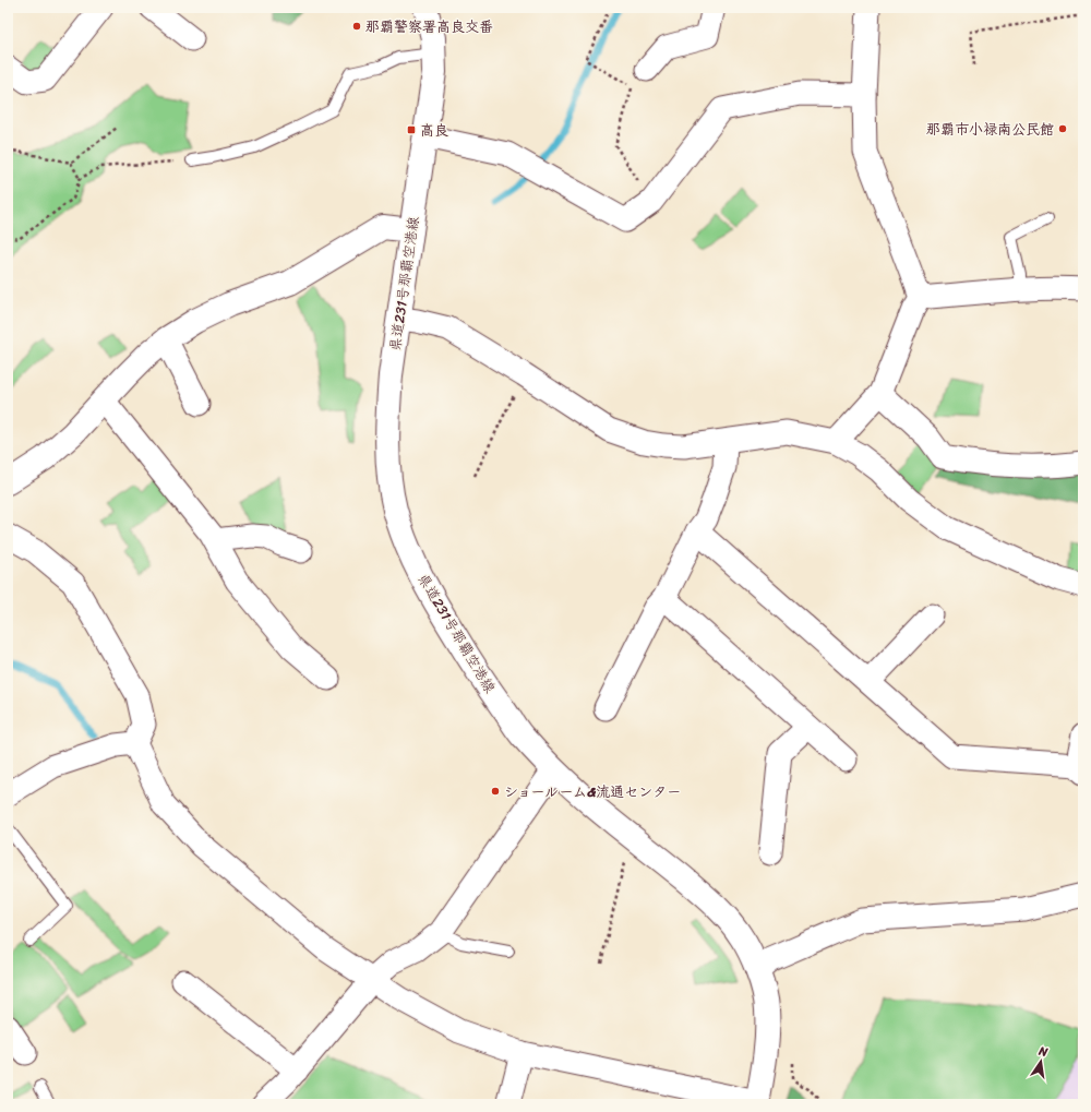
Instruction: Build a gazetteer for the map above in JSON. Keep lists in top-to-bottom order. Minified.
{"streets":{"main road":["県道231号那覇空港線"]},"places":{"other":["那覇警察署高良交番","那覇市小禄南公民館","ショールーム&流通センター"],"transit":["高良"]},"north":"top"}
